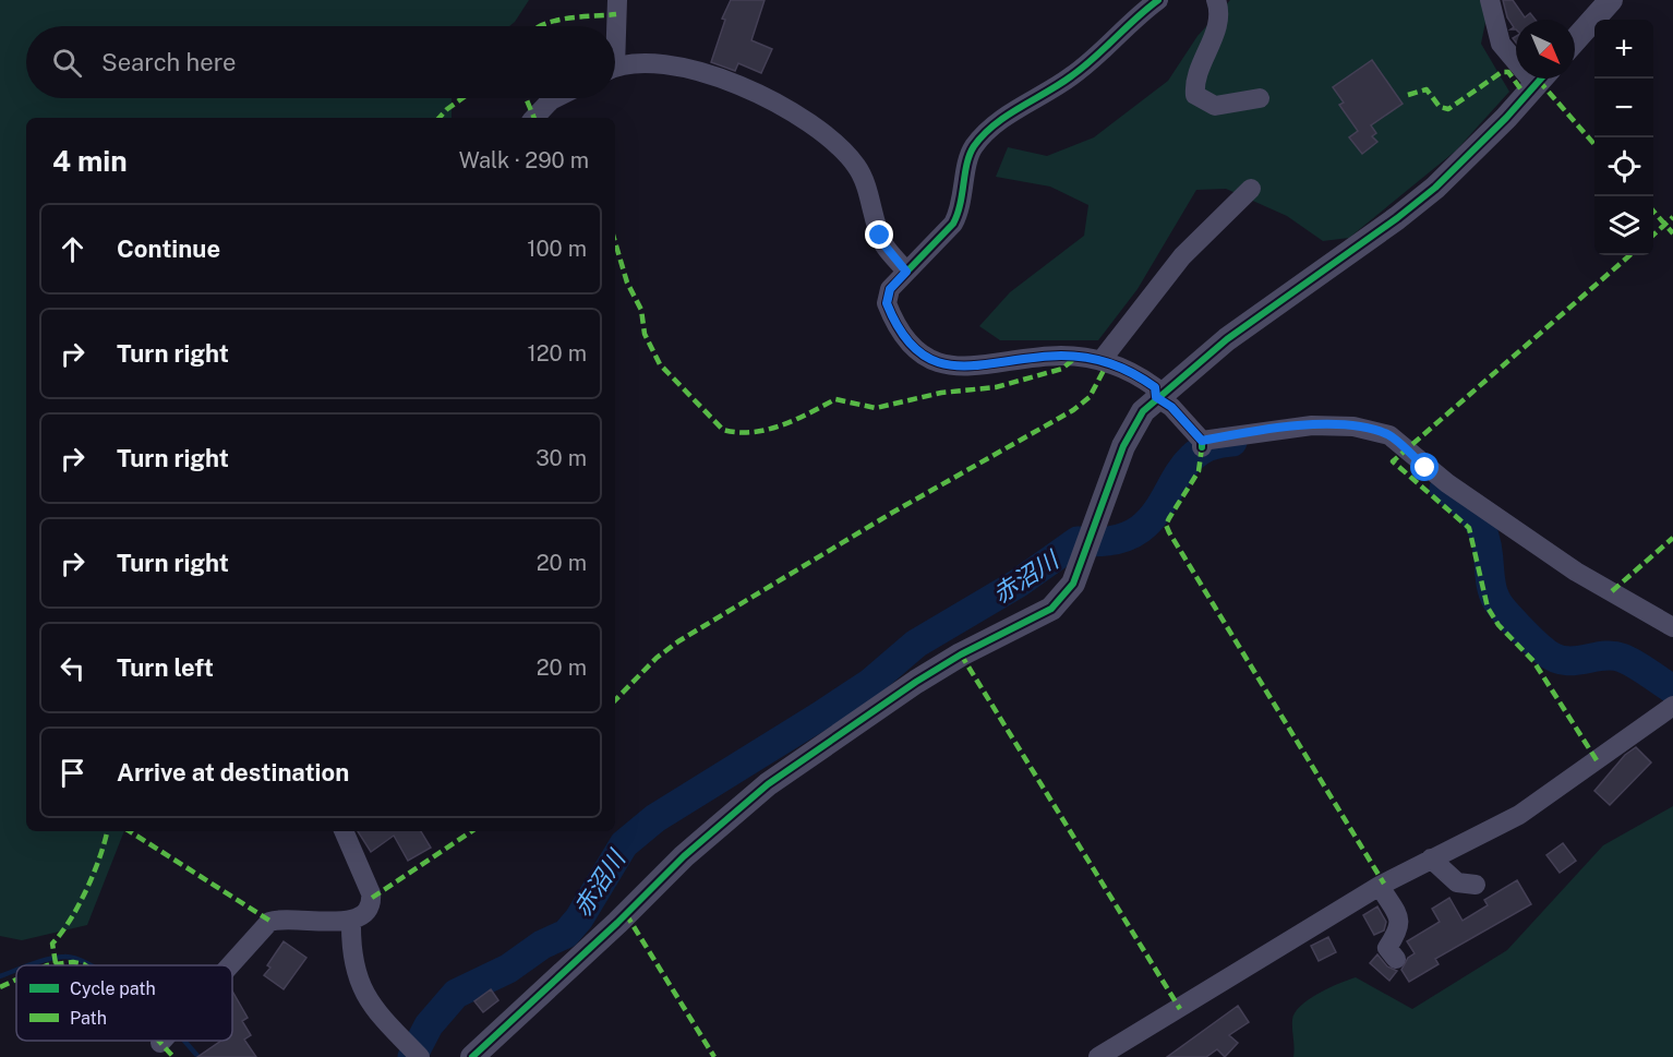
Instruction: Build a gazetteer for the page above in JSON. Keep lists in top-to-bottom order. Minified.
{"water":["赤沼川"],"legend":["Cycle path","Path"],"north":"bottom right","page":{"map_buttons":["+","−"],"search":"Search here","heading":["4 min","Walk · 290 m"],"list":[["Continue","100 m"],["Turn right","120 m"],["Turn right","30 m"],["Turn right","20 m"],["Turn left","20 m"],"Arrive at destination"]}}
